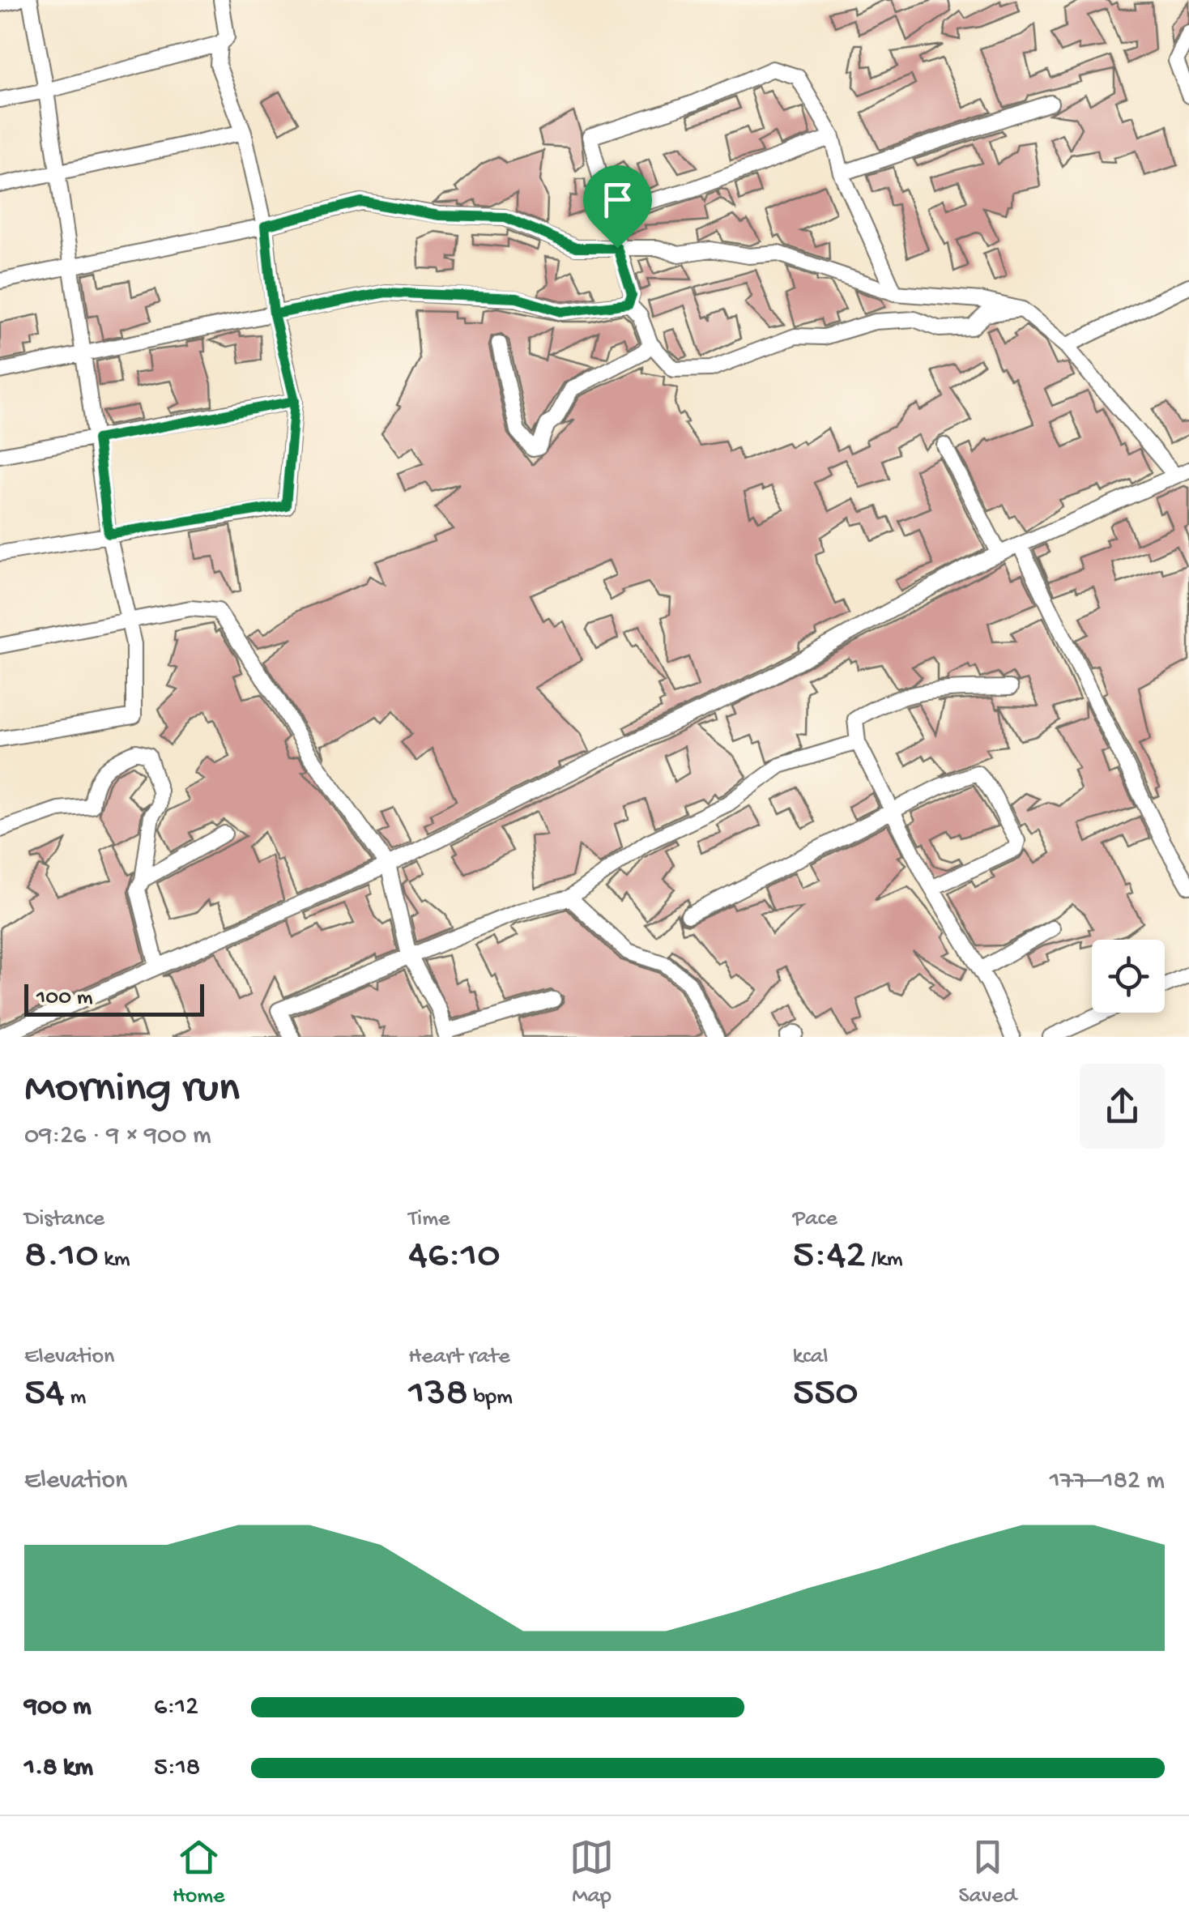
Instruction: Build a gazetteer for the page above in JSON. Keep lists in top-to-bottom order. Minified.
{"scale_bar":"100 m","page":{"scale":"100 m","heading":["Morning run","09:26 · 9 × 900 m"],"stats":[["Distance","8.10 km"],["Time","46:10"],["Pace","5:42 /km"],["Elevation","54 m"],["Heart rate","138 bpm"],["kcal","550"]],"chart":["Elevation","177–182 m"],"list":[{"name":"900 m","note":"6:12"},{"name":"1.8 km","note":"5:18"}],"tabs":["Home","Map","Saved"]}}
